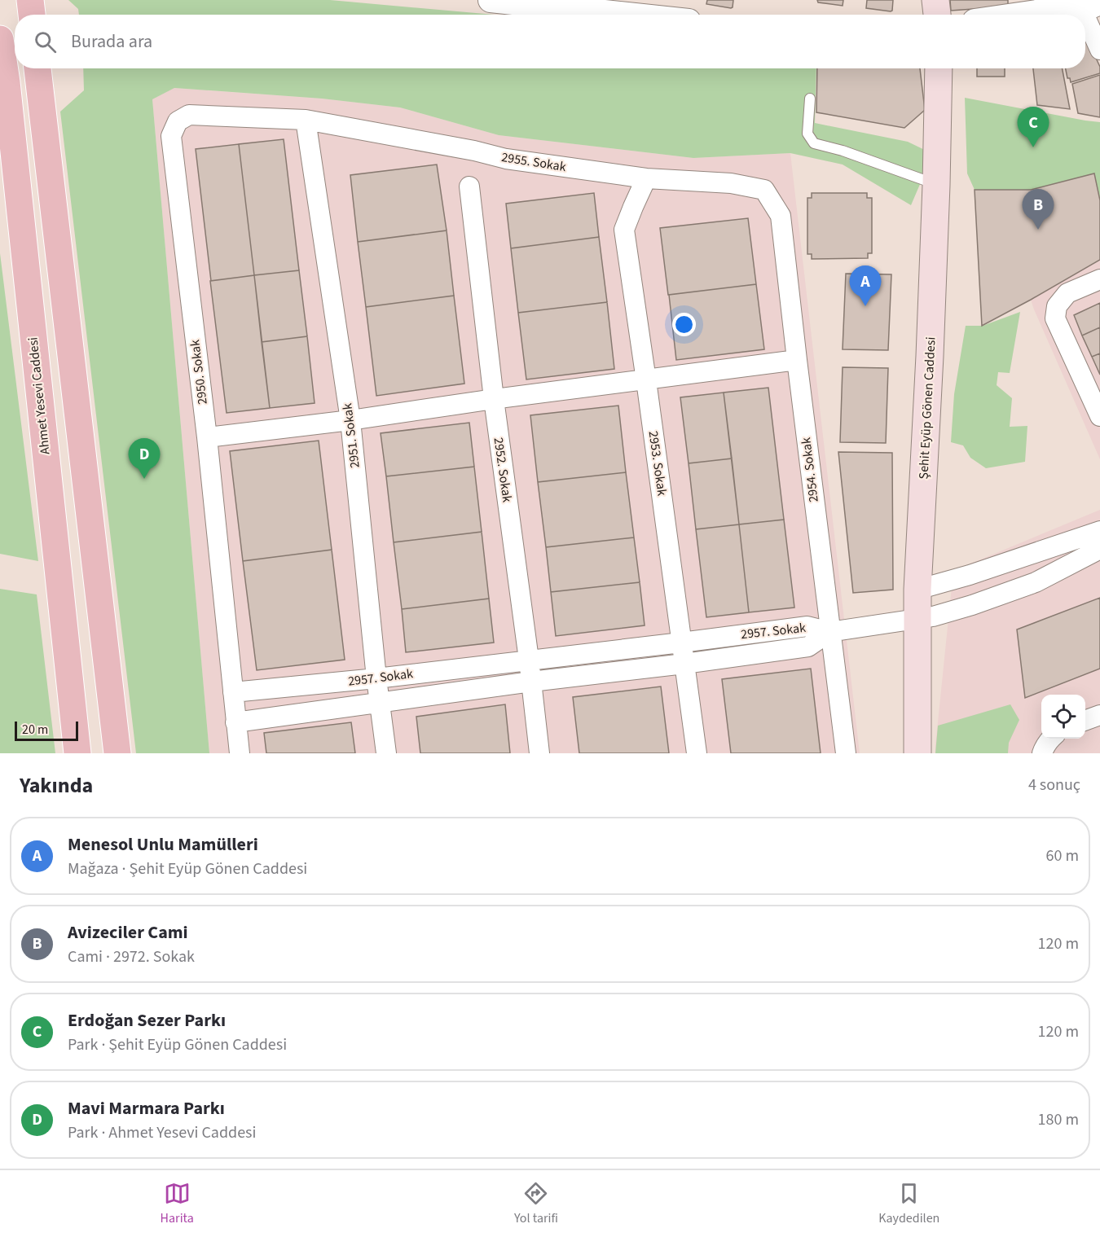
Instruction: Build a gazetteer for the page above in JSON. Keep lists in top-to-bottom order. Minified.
{"streets":{"main road":["Ahmet Yesevi Caddesi","Şehit Eyüp Gönen Caddesi"],"street":["2955. Sokak","2950. Sokak","2951. Sokak","2953. Sokak","2952. Sokak","2954. Sokak","2957. Sokak"]},"crossings":[["2955. Sokak","2950. Sokak"],["2955. Sokak","2951. Sokak"],["2955. Sokak","2953. Sokak"],["2955. Sokak","2954. Sokak"],["2950. Sokak","2951. Sokak"],["2950. Sokak","2957. Sokak"],["2951. Sokak","2957. Sokak"],["2953. Sokak","2957. Sokak"],["2952. Sokak","2957. Sokak"],["2954. Sokak","2957. Sokak"]],"scale_bar":"20 m","page":{"search":"Burada ara","pins":["C","B","A","D"],"scale":"20 m","heading":["Yakında","4 sonuç"],"list":[{"mark":"A","name":"Menesol Unlu Mamülleri","note":"Mağaza · Şehit Eyüp Gönen Caddesi","value":"60 m"},{"mark":"B","name":"Avizeciler Cami","note":"Cami · 2972. Sokak","value":"120 m"},{"mark":"C","name":"Erdoğan Sezer Parkı","note":"Park · Şehit Eyüp Gönen Caddesi","value":"120 m"},{"mark":"D","name":"Mavi Marmara Parkı","note":"Park · Ahmet Yesevi Caddesi","value":"180 m"}],"nav":["Harita","Yol tarifi","Kaydedilen"]}}
